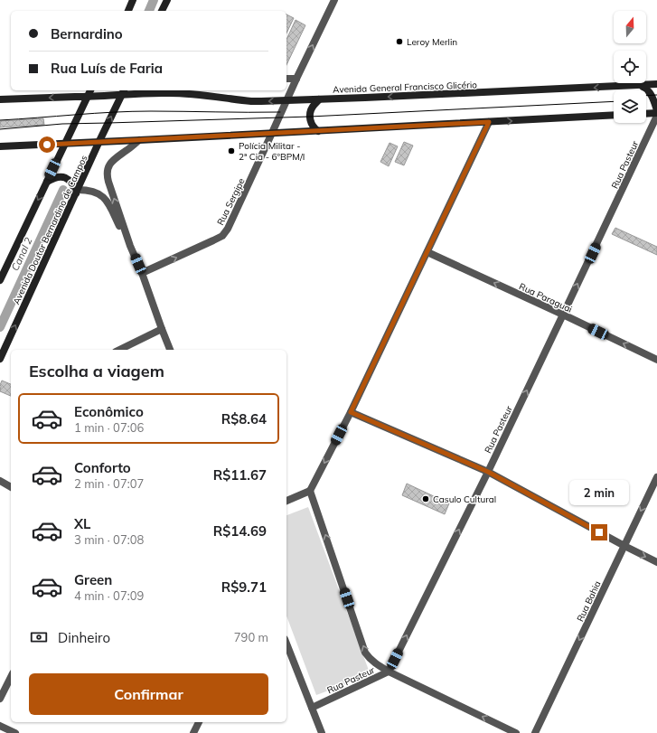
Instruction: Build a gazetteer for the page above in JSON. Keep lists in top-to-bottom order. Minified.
{"streets":{"main road":["Avenida General Francisco Glicério","Avenida Doutor Bernardino de Campos"],"street":["Rua Pasteur","Rua Sergipe","Rua Paraguai","Rua Bahia"]},"crossings":[["Avenida General Francisco Glicério","Rua Sergipe"],["Avenida General Francisco Glicério","Avenida Doutor Bernardino de Campos"],["Rua Pasteur","Rua Paraguai"]],"one_way":["Rua Pasteur","Rua Sergipe","Rua Paraguai","Rua Bahia"],"water":["Canal 2"],"places":["Leroy Merlin","Polícia Militar - 2ª Cia - 6ºBPM/I","Casulo Cultural"],"north":"top","page":{"banner":["Bernardino","Rua Luís de Faria"],"heading":"Escolha a viagem","list":[{"name":"Econômico","note":"1 min · 07:06","value":"R$8.64"},{"name":"Conforto","note":"2 min · 07:07","value":"R$11.67"},{"name":"XL","note":"3 min · 07:08","value":"R$14.69"},{"name":"Green","note":"4 min · 07:09","value":"R$9.71"}],"bubble":"2 min","pay":["Dinheiro","790 m"],"buttons":"Confirmar"}}
